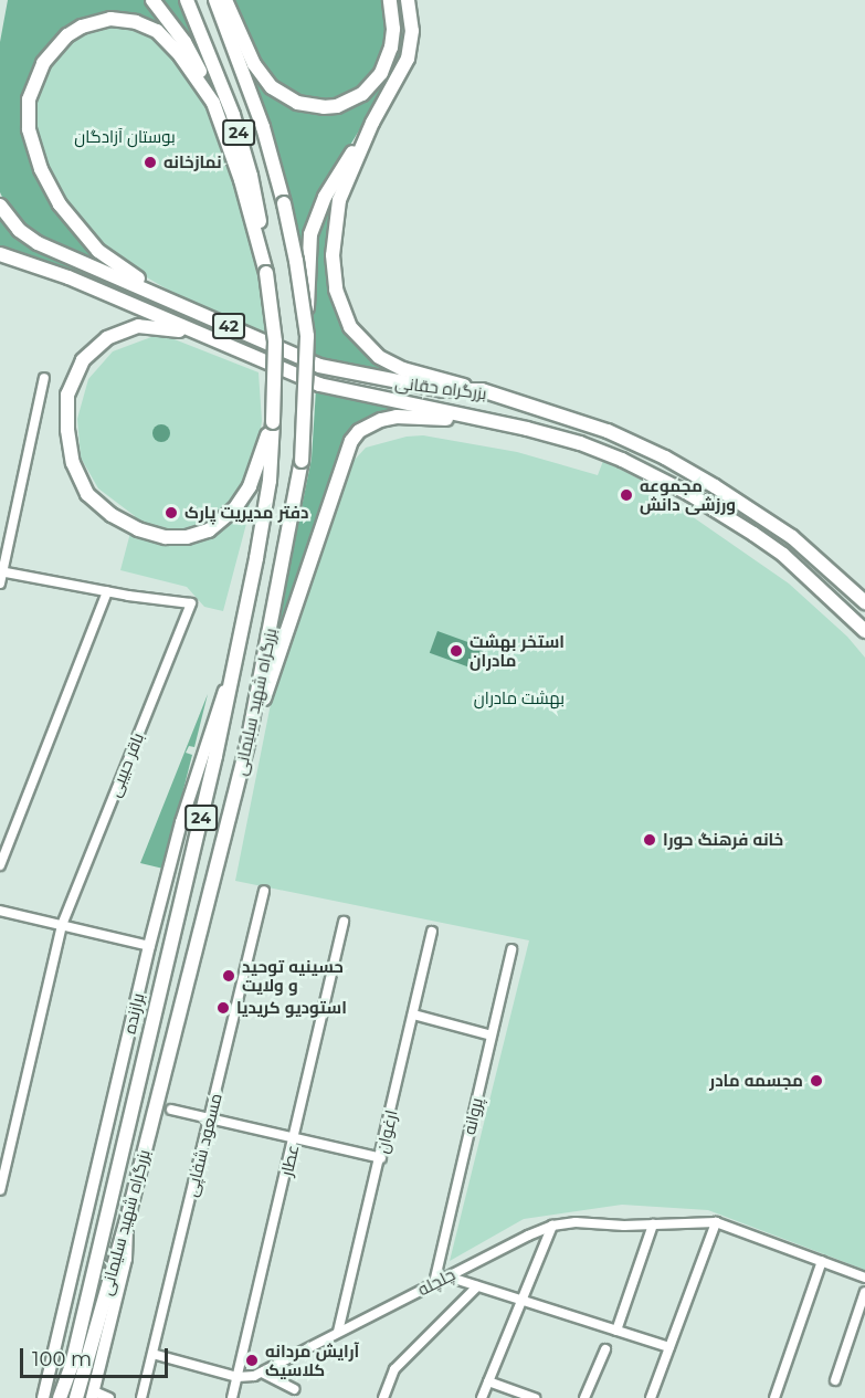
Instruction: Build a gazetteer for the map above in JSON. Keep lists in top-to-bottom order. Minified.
{"streets":{"highway":["24","42","بزرگراه حقانی","بزرگراه شهید سلیمانی"],"main road":["برازنده"],"street":["باقر حبیبی","پروانه","ارغوان","مسعود شفاپی","عطار","چلچله"]},"crossings":[["بزرگراه شهید سلیمانی","برازنده"],["پروانه","چلچله"],["ارغوان","چلچله"],["مسعود شفاپی","چلچله"],["عطار","چلچله"]],"parks":["بوستان آزادگان","بهشت مادران"],"places":["نمازخانه","مجموعه ورزشی دانش","دفتر مدیریت پارک","استخر بهشت مادران","خانه فرهنگ حورا","حسینیه توحید و ولایت","استودیو کریدیا","مجسمه مادر","آرایش مردانه کلاسیک"],"scale_bar":"100 m"}
